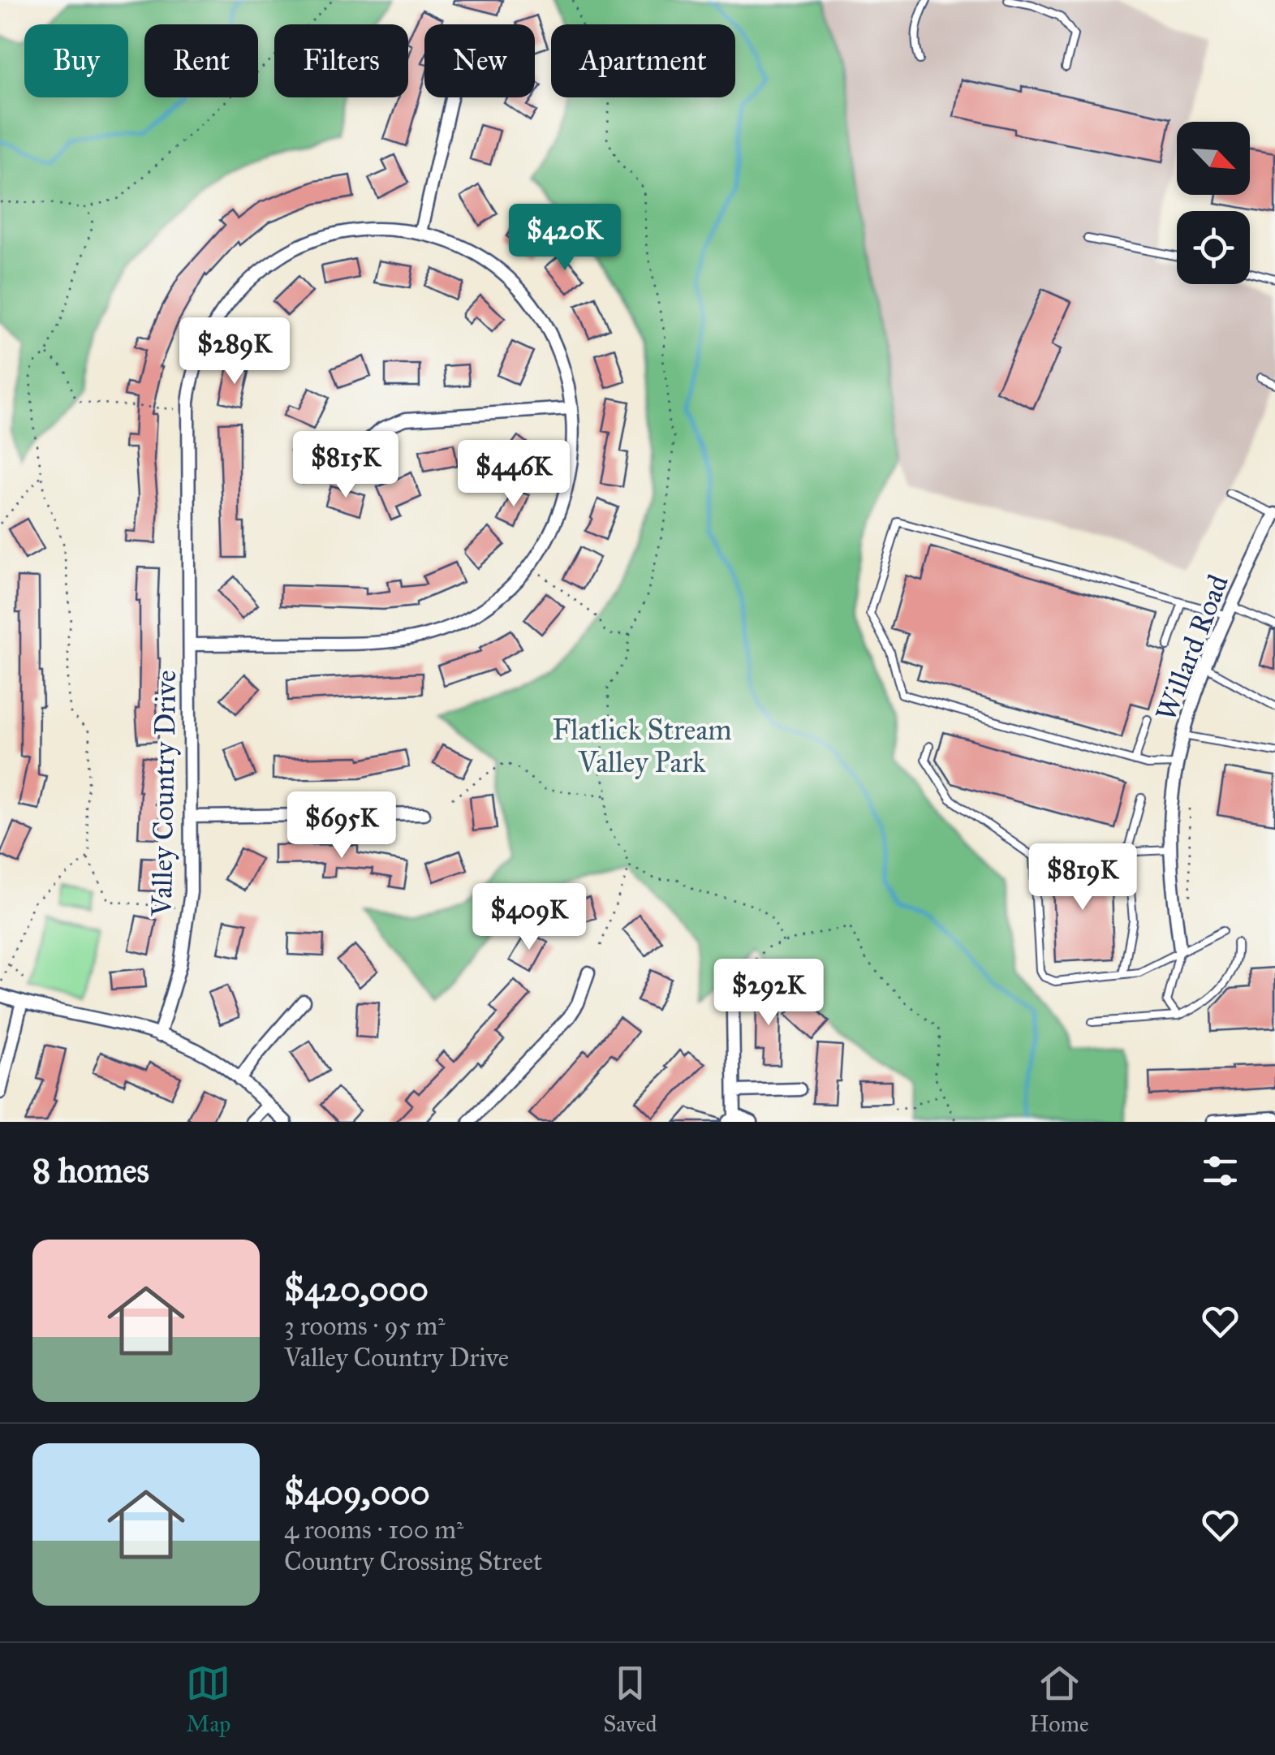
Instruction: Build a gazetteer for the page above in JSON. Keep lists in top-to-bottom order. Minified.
{"streets":{"street":["Willard Road","Valley Country Drive"]},"parks":["Flatlick Stream Valley Park"],"north":"bottom right","page":{"chip":["Buy","Rent","Filters","New","Apartment"],"price":["$420K","$289K","$815K","$446K","$695K","$819K","$409K","$292K"],"heading":"8 homes","list":[{"name":"$420,000","note":"3 rooms · 95 m² · Valley Country Drive"},{"name":"$409,000","note":"4 rooms · 100 m² · Country Crossing Street"}],"tabs":["Map","Saved","Home"]}}
